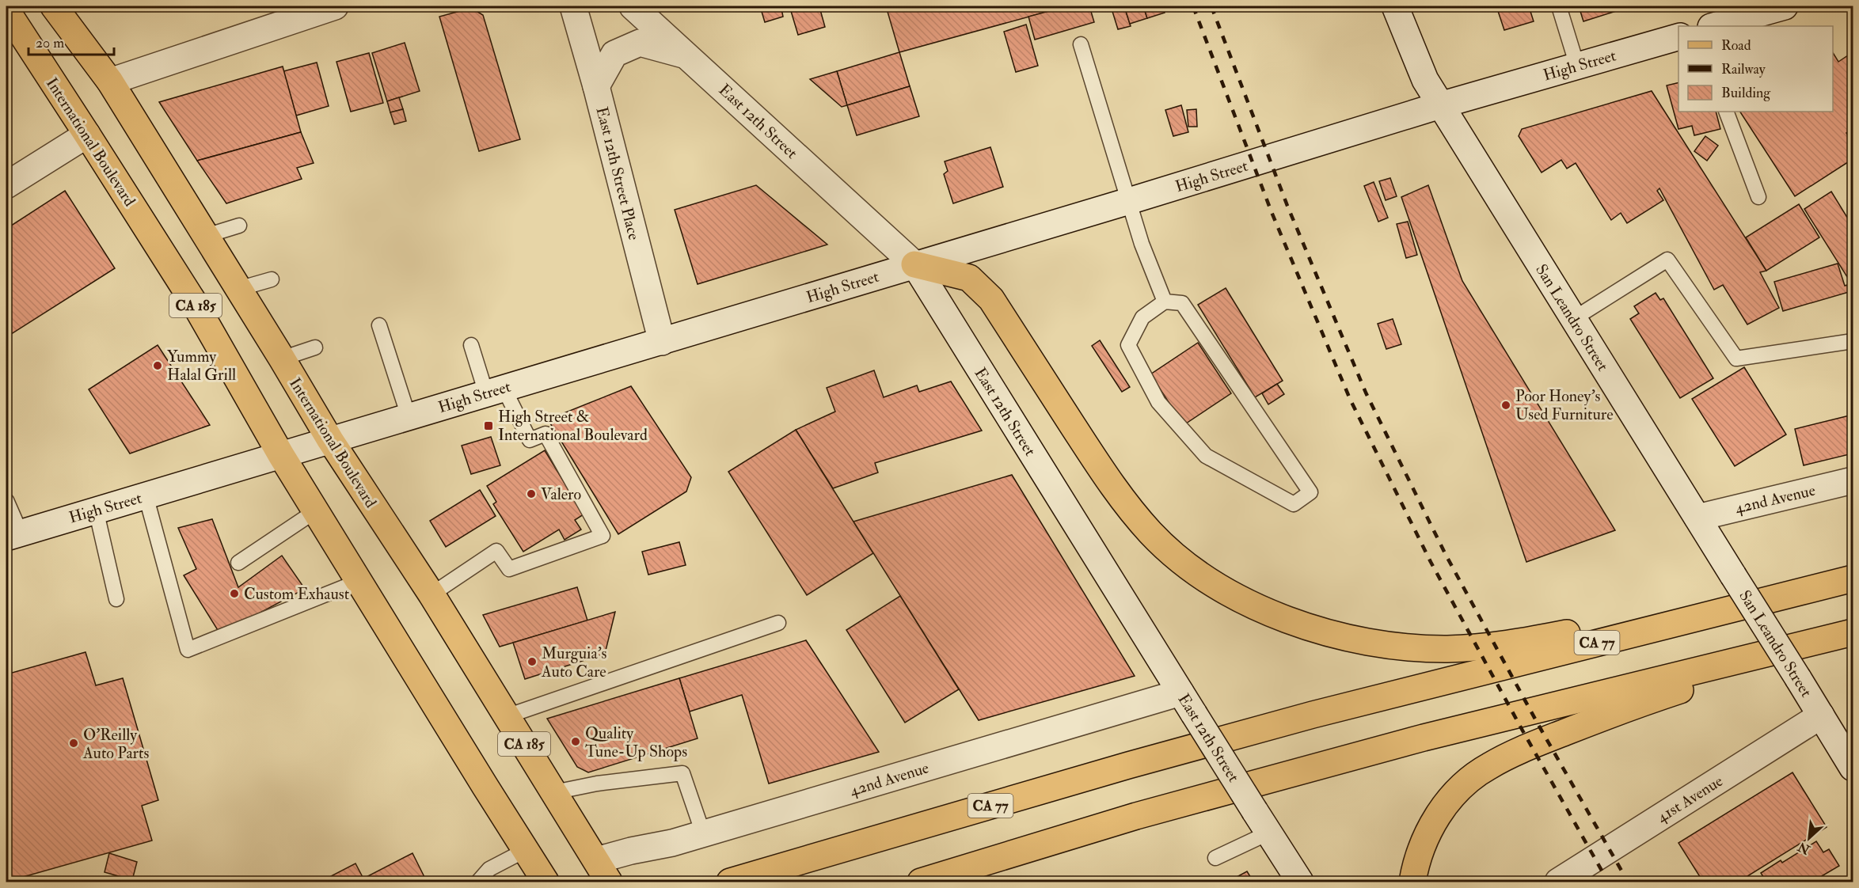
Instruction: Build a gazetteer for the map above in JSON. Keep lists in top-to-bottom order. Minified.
{"streets":{"main road":["International Boulevard","CA 185","CA 77"],"street":["High Street","East 12th Street","East 12th Street Place","San Leandro Street","42nd Avenue","41st Avenue"]},"crossings":[["High Street","East 12th Street"],["High Street","International Boulevard"],["High Street","East 12th Street Place"],["High Street","San Leandro Street"],["East 12th Street","42nd Avenue"],["International Boulevard","42nd Avenue"],["San Leandro Street","42nd Avenue"],["San Leandro Street","41st Avenue"]],"places":{"other":["Yummy Halal Grill","Poor Honey's Used Furniture","Valero","Custom Exhaust","Murguia's Auto Care","Quality Tune-Up Shops","O'Reilly Auto Parts"],"transit":["High Street & International Boulevard"]},"legend":["Road","Railway","Building"],"scale_bar":"20 m","north":"bottom left"}
